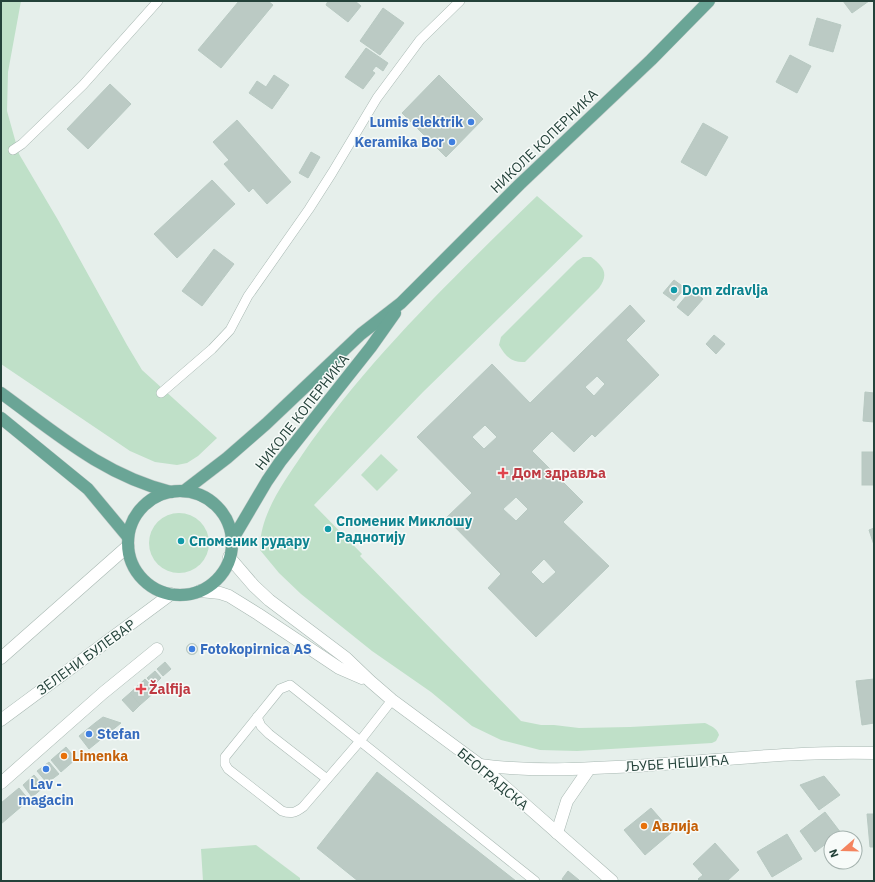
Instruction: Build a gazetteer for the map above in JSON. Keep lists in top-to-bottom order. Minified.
{"streets":{"main road":["НИКОЛЕ КОПЕРНИКА"],"street":["ЗЕЛЕНИ БУЛЕВАР","ЉУБЕ НЕШИЋА","БЕОГРАДСКА"]},"crossings":[["НИКОЛЕ КОПЕРНИКА","ЗЕЛЕНИ БУЛЕВАР"],["НИКОЛЕ КОПЕРНИКА","БЕОГРАДСКА"],["ЗЕЛЕНИ БУЛЕВАР","БЕОГРАДСКА"],["ЉУБЕ НЕШИЋА","БЕОГРАДСКА"]],"places":{"other":["Lumis elektrik","Keramika Bor","Dom zdravlja","Споменик Миклошу Раднотију","Споменик рудару","Fotokopirnica AS","Stefan","Limenka","Lav - magacin","Авлија"],"health":["Дом здравља","Žalfija"]},"north":"left"}
